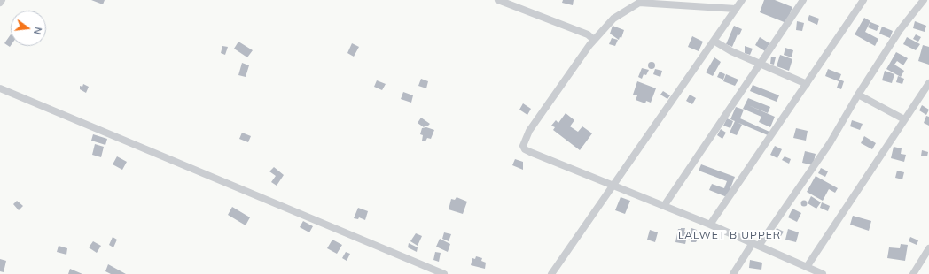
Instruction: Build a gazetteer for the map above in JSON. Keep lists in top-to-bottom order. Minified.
{"districts":["LALWET B UPPER"],"north":"right"}
